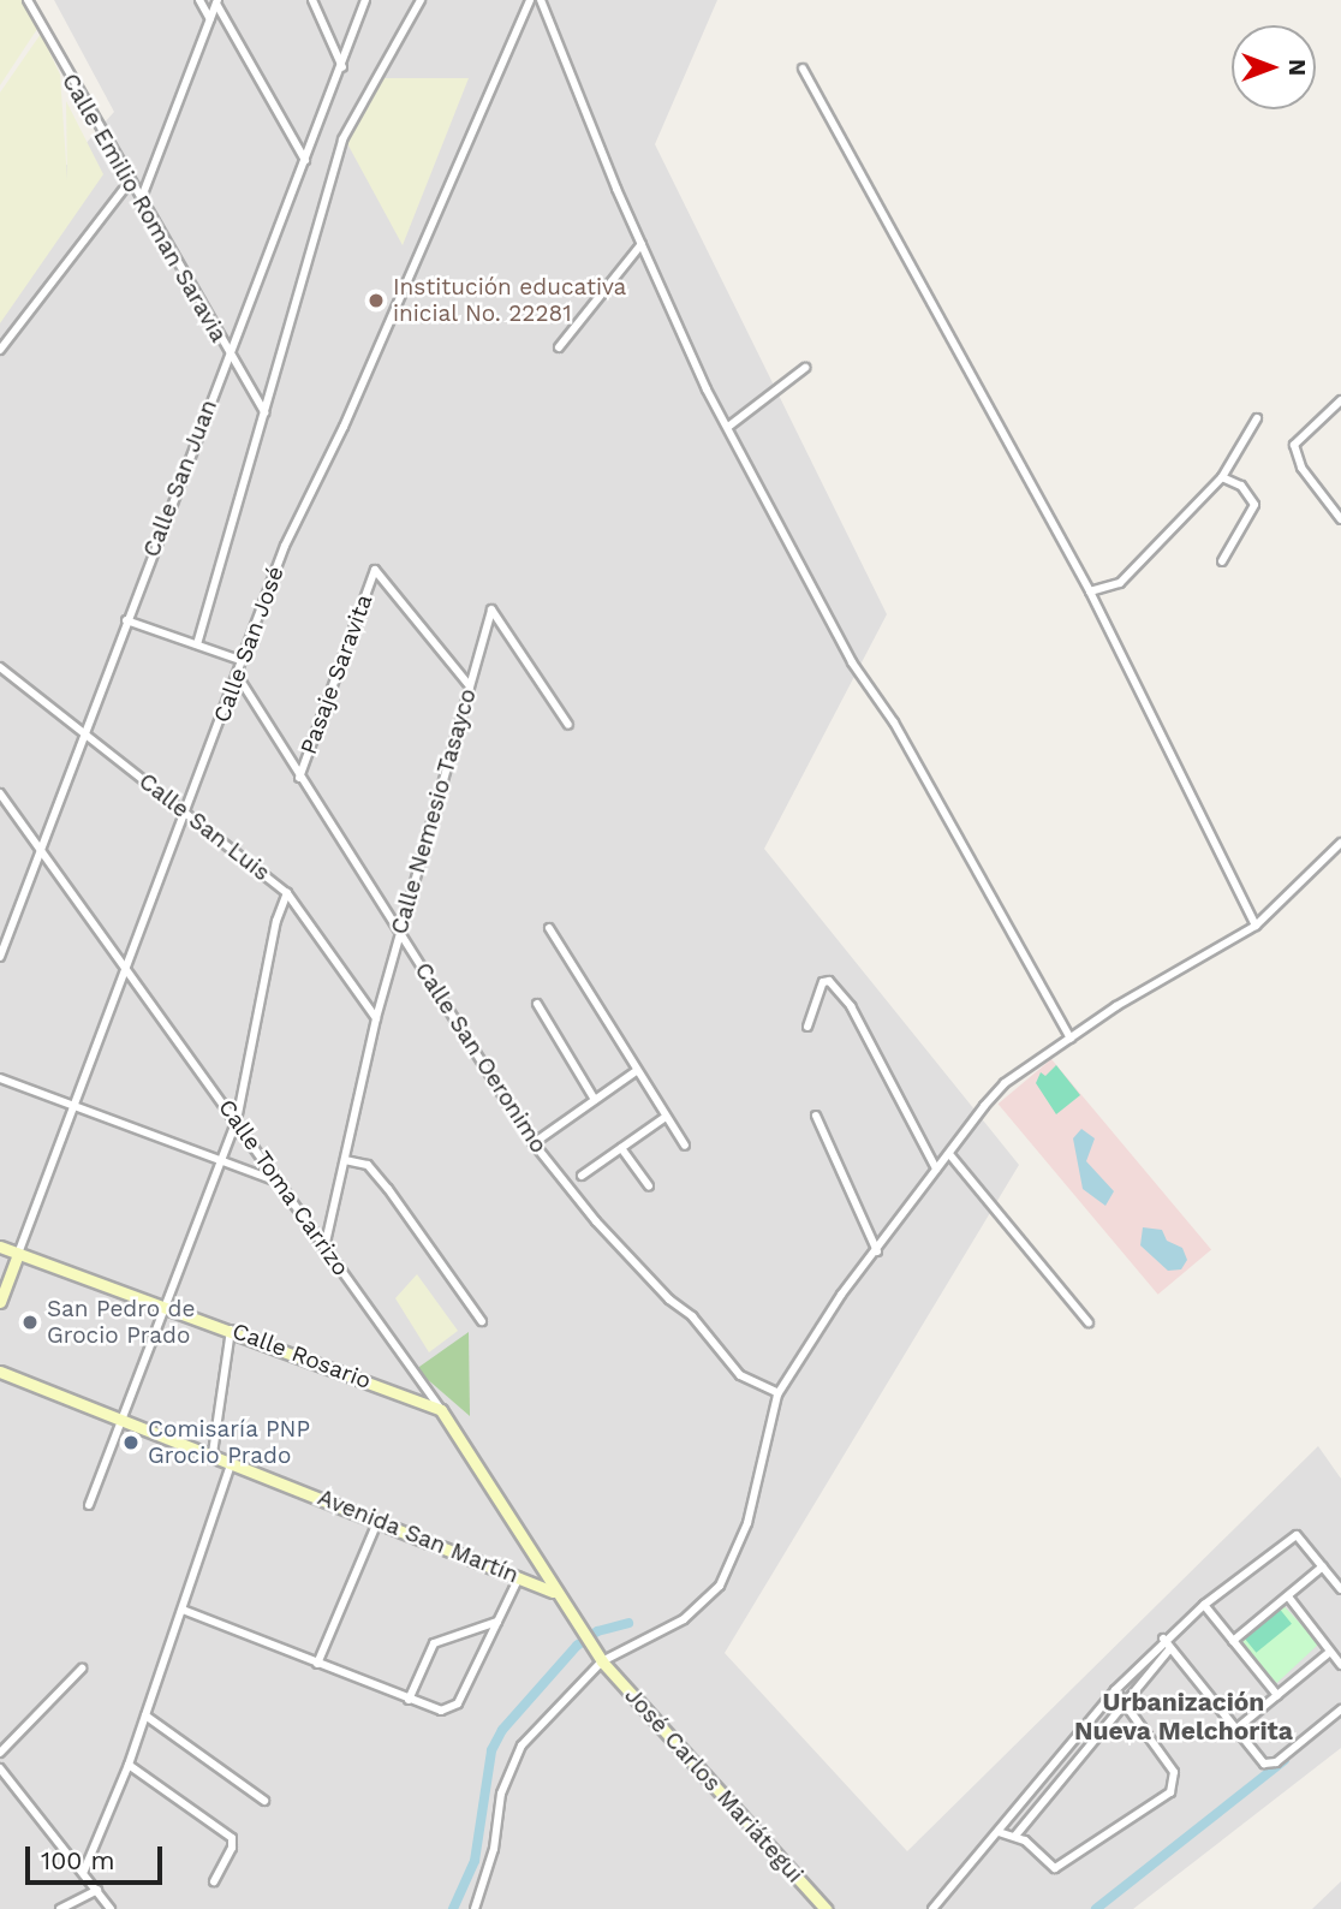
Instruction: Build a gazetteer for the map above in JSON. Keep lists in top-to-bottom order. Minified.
{"streets":{"main road":["Calle San José","Calle Toma Carrizo","Calle Rosario","Avenida San Martín","José Carlos Mariátegui"],"street":["Calle Emilio Roman Saravia","Calle San Juan","Pasaje Saravita","Calle Nemesio Tasayco","Calle San Luis","Calle San Oeronimo"]},"crossings":[["Calle Emilio Roman Saravia","Calle San Juan"],["Calle San Juan","Calle San Luis"],["Calle San Juan","Calle Toma Carrizo"],["Calle San José","Calle San Luis"],["Calle San José","Calle San Oeronimo"],["Calle San José","Calle Toma Carrizo"],["Calle San José","Calle Rosario"],["Pasaje Saravita","Calle Nemesio Tasayco"],["Pasaje Saravita","Calle San Oeronimo"],["Calle Nemesio Tasayco","Calle San Luis"],["Calle Nemesio Tasayco","Calle San Oeronimo"],["Calle Nemesio Tasayco","Calle Toma Carrizo"],["Calle Toma Carrizo","Calle Rosario"],["Calle Toma Carrizo","Avenida San Martín"],["Calle Toma Carrizo","José Carlos Mariátegui"]],"districts":["Urbanización Nueva Melchorita"],"places":["Institución educativa inicial No. 22281","San Pedro de Grocio Prado","Comisaría PNP Grocio Prado"],"scale_bar":"100 m","north":"right"}
